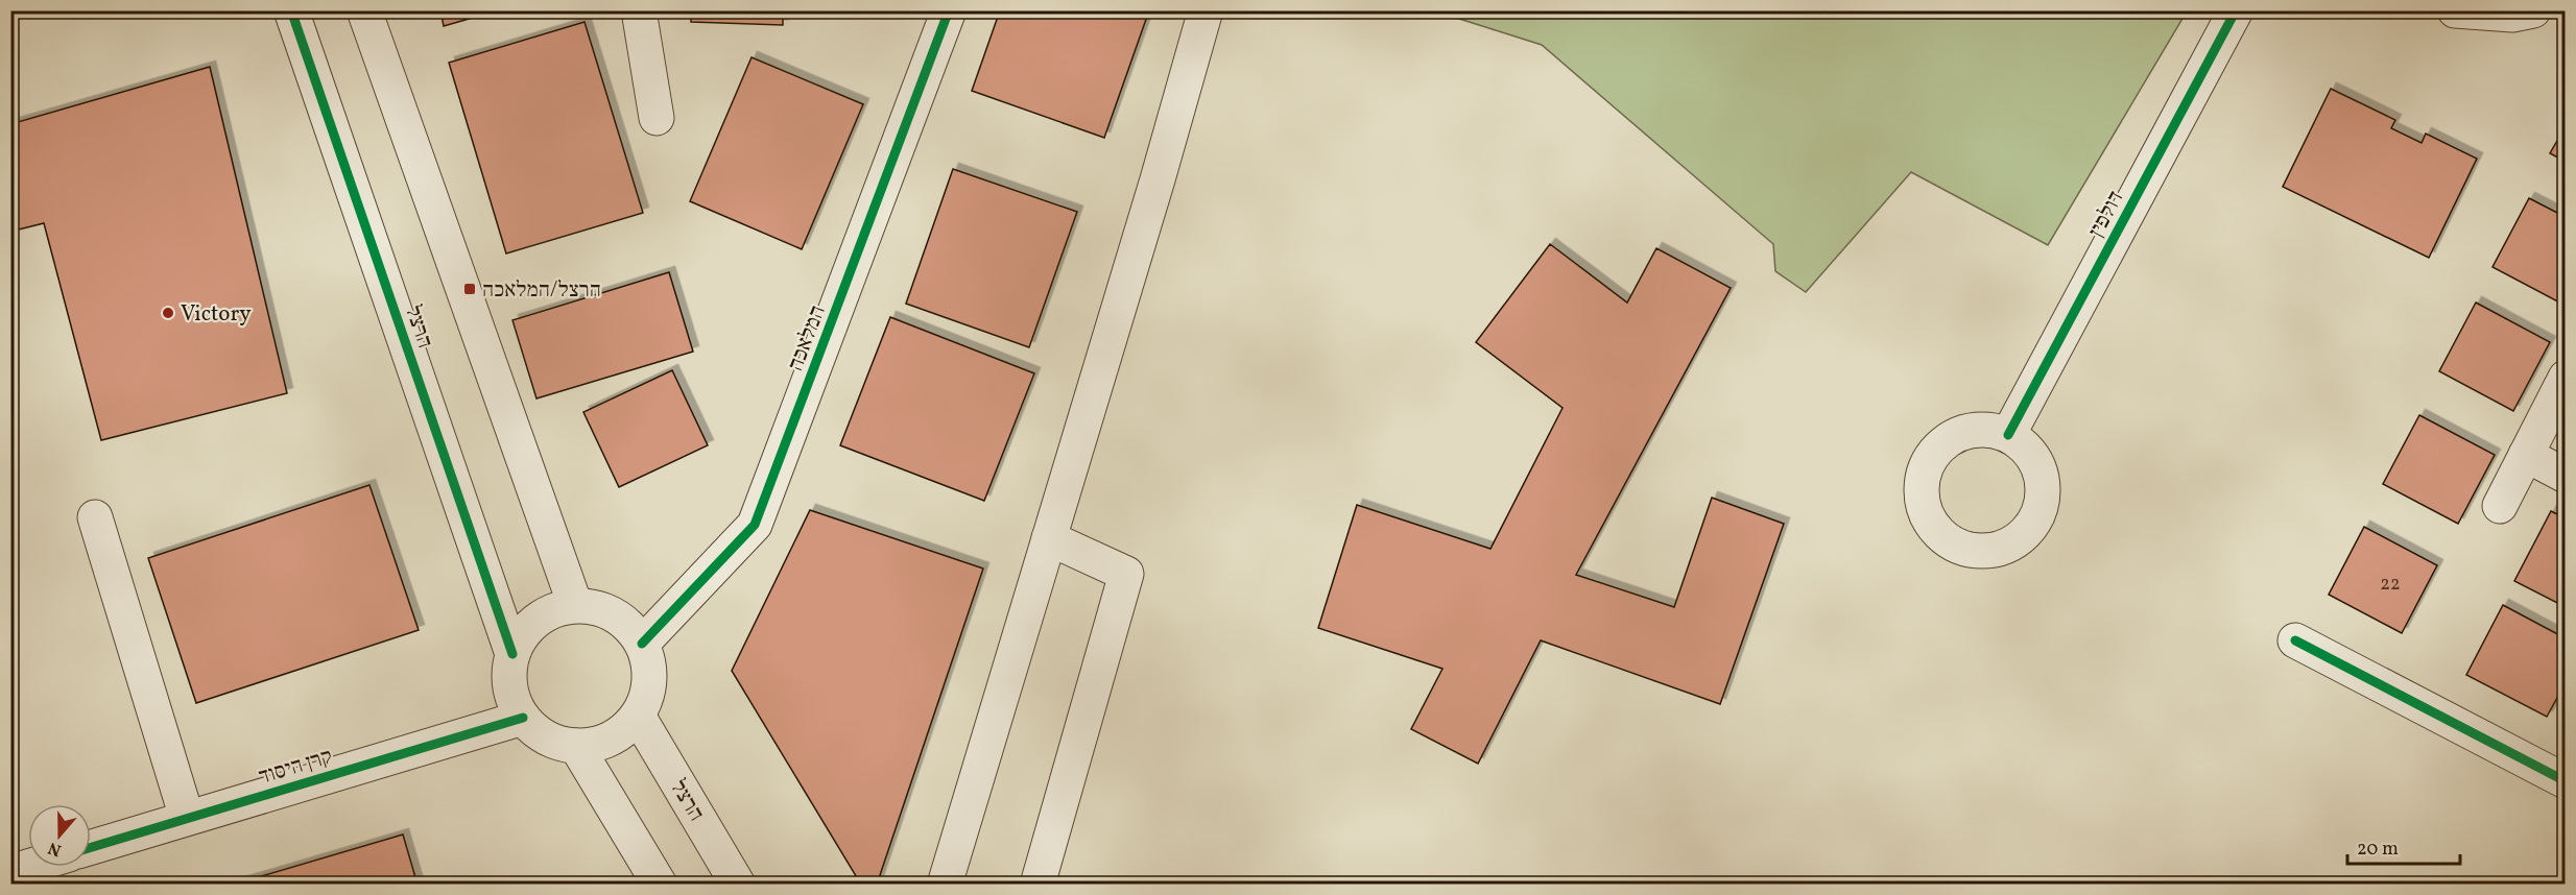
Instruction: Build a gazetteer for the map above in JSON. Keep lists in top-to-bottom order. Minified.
{"streets":{"street":["דולפין","הרצל","המלאכה","קרן היסוד"]},"crossings":[["הרצל","המלאכה"],["הרצל","קרן היסוד"],["המלאכה","קרן היסוד"]],"places":{"transit":["הרצל/המלאכה"],"other":["Victory"]},"house_numbers":["22"],"scale_bar":"20 m","north":"bottom"}
